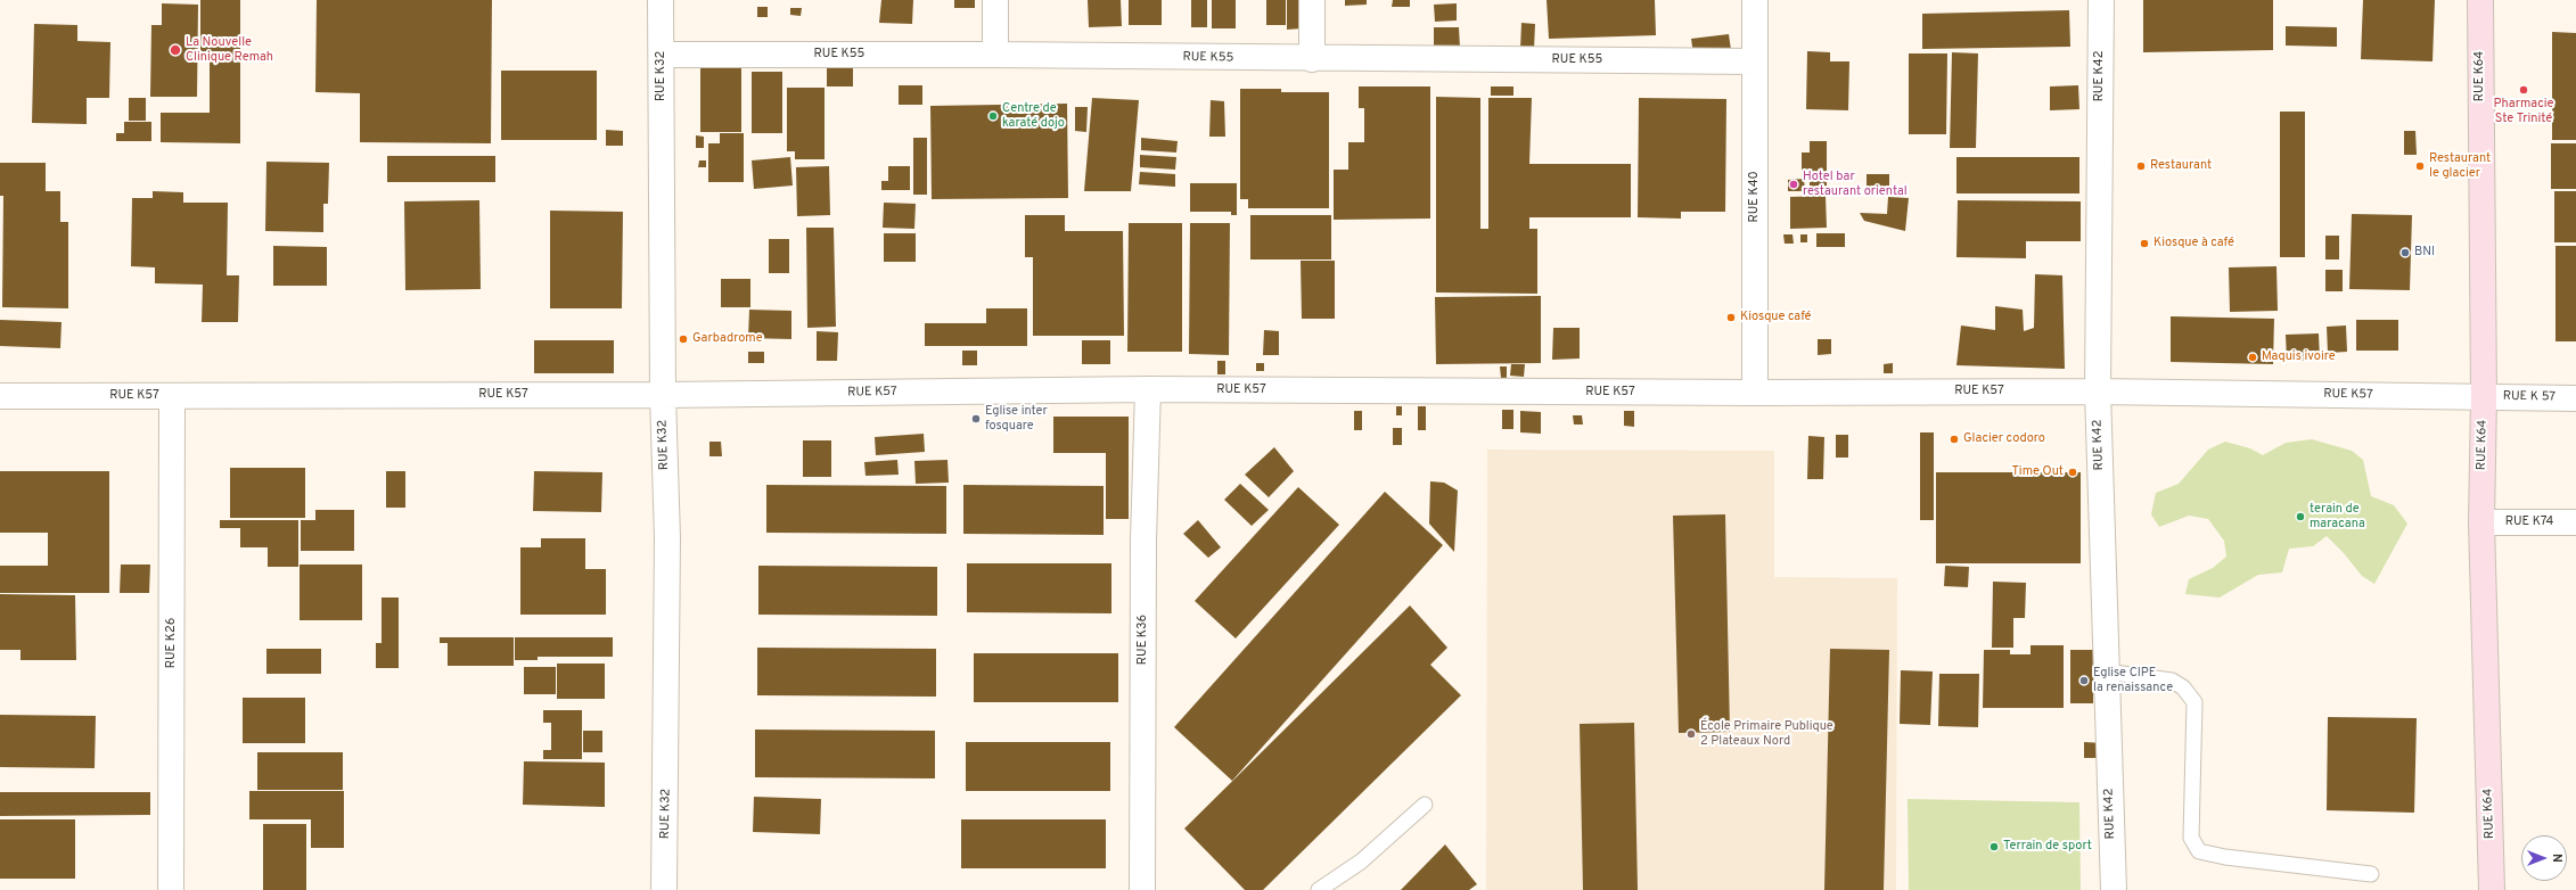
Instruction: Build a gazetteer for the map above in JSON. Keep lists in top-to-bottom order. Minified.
{"streets":{"street":["RUE K55","RUE K32","RUE K42","RUE K64","RUE K40","RUE K57","RUE K 57","RUE K74","RUE K36","RUE K26"]},"crossings":[["RUE K55","RUE K32"],["RUE K55","RUE K40"],["RUE K32","RUE K57"],["RUE K42","RUE K57"],["RUE K64","RUE K57"],["RUE K64","RUE K 57"],["RUE K64","RUE K74"],["RUE K40","RUE K57"],["RUE K57","RUE K 57"],["RUE K57","RUE K36"],["RUE K57","RUE K26"]],"places":["La Nouvelle Clinique Remah","Pharmacie Ste Trinité","Centre de karaté dojo","Restaurant","Restaurant le glacier","Hotel bar restaurant oriental","Kiosque à café","BNI","Kiosque café","Garbadrome","Maquis ivoire","Eglise inter fosquare","Glacier codoro","Time Out","terain de maracana","Eglise CIPE la renaissance","École Primaire Publique 2 Plateaux Nord","Terrain de sport"],"north":"right"}
